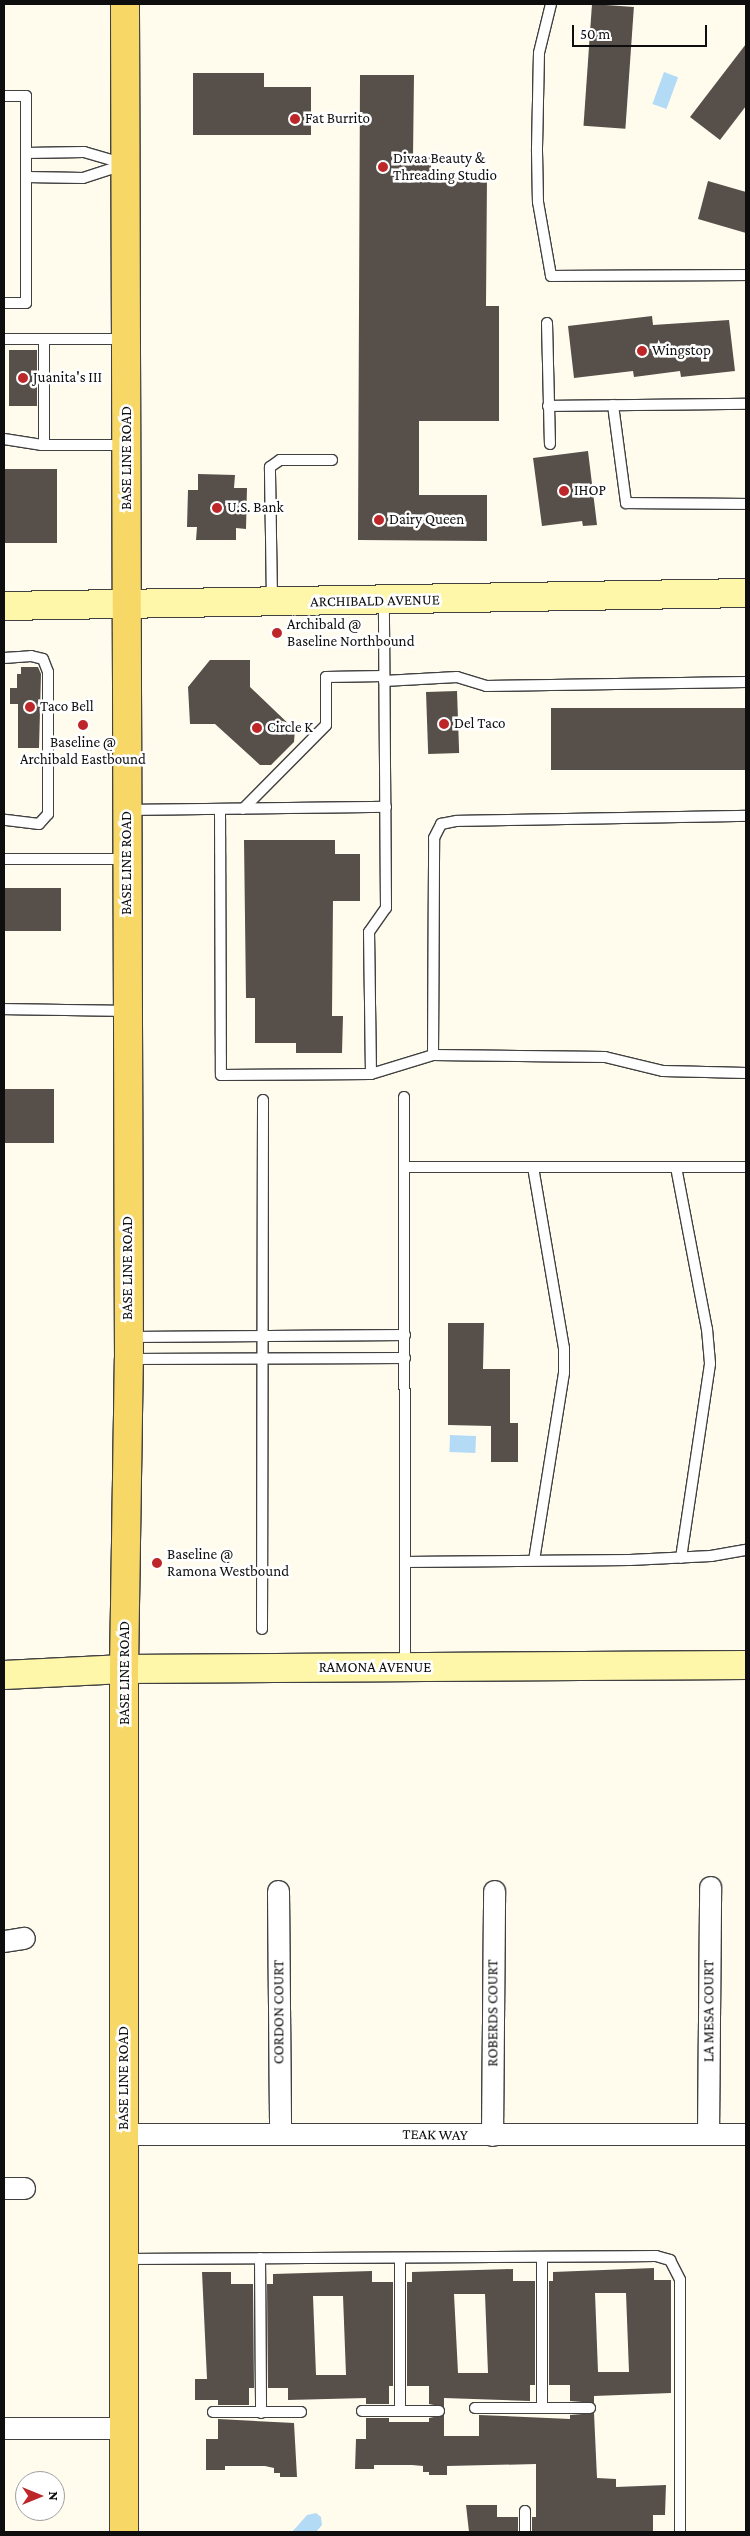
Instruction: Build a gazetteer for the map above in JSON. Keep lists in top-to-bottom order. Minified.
{"streets":{"main road":["BASE LINE ROAD","ARCHIBALD AVENUE","RAMONA AVENUE"],"street":["LA MESA COURT","CORDON COURT","ROBERDS COURT","TEAK WAY"]},"crossings":[["BASE LINE ROAD","ARCHIBALD AVENUE"],["BASE LINE ROAD","RAMONA AVENUE"],["BASE LINE ROAD","TEAK WAY"],["LA MESA COURT","TEAK WAY"],["CORDON COURT","TEAK WAY"],["ROBERDS COURT","TEAK WAY"]],"places":["Fat Burrito","Divaa Beauty & Threading Studio","Wingstop","Juanita's III","IHOP","U.S. Bank","Dairy Queen","Archibald @ Baseline Northbound","Taco Bell","Del Taco","Baseline @ Archibald Eastbound","Circle K","Baseline @ Ramona Westbound"],"scale_bar":"50 m","north":"right"}
